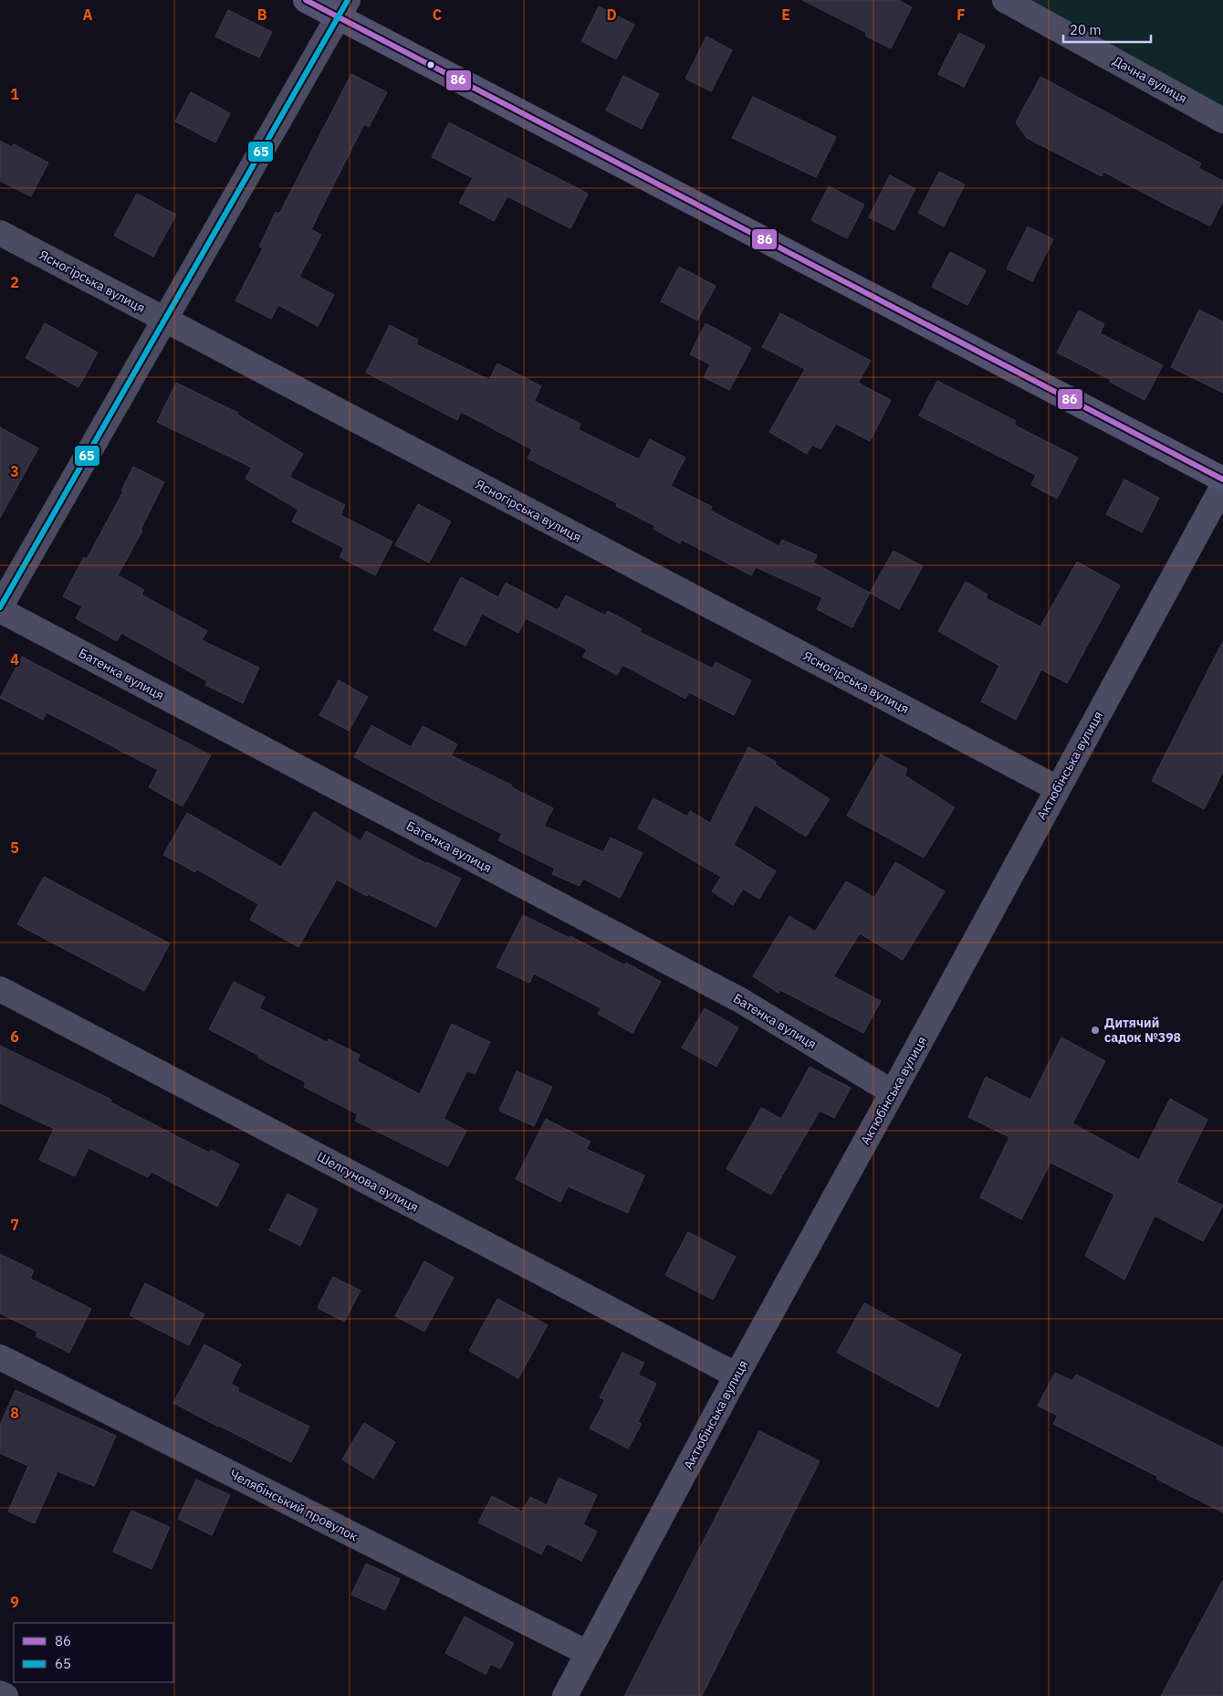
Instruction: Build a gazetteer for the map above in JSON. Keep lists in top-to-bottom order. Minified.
{"streets":{"street":["Дачна вулиця","Ясногірська вулиця","Батенка вулиця","Актюбінська вулиця","Шелгунова вулиця","Челябінський провулок"]},"crossings":[["Ясногірська вулиця","Актюбінська вулиця"],["Батенка вулиця","Актюбінська вулиця"],["Актюбінська вулиця","Шелгунова вулиця"],["Актюбінська вулиця","Челябінський провулок"]],"places":["Дитячий садок №398"],"lines":["transit line 86","transit line 65"],"legend":["86","65"],"scale_bar":"20 m","grid":{"columns":["A","B","C","D","E","F"],"rows":["1","2","3","4","5","6","7","8","9"]}}
